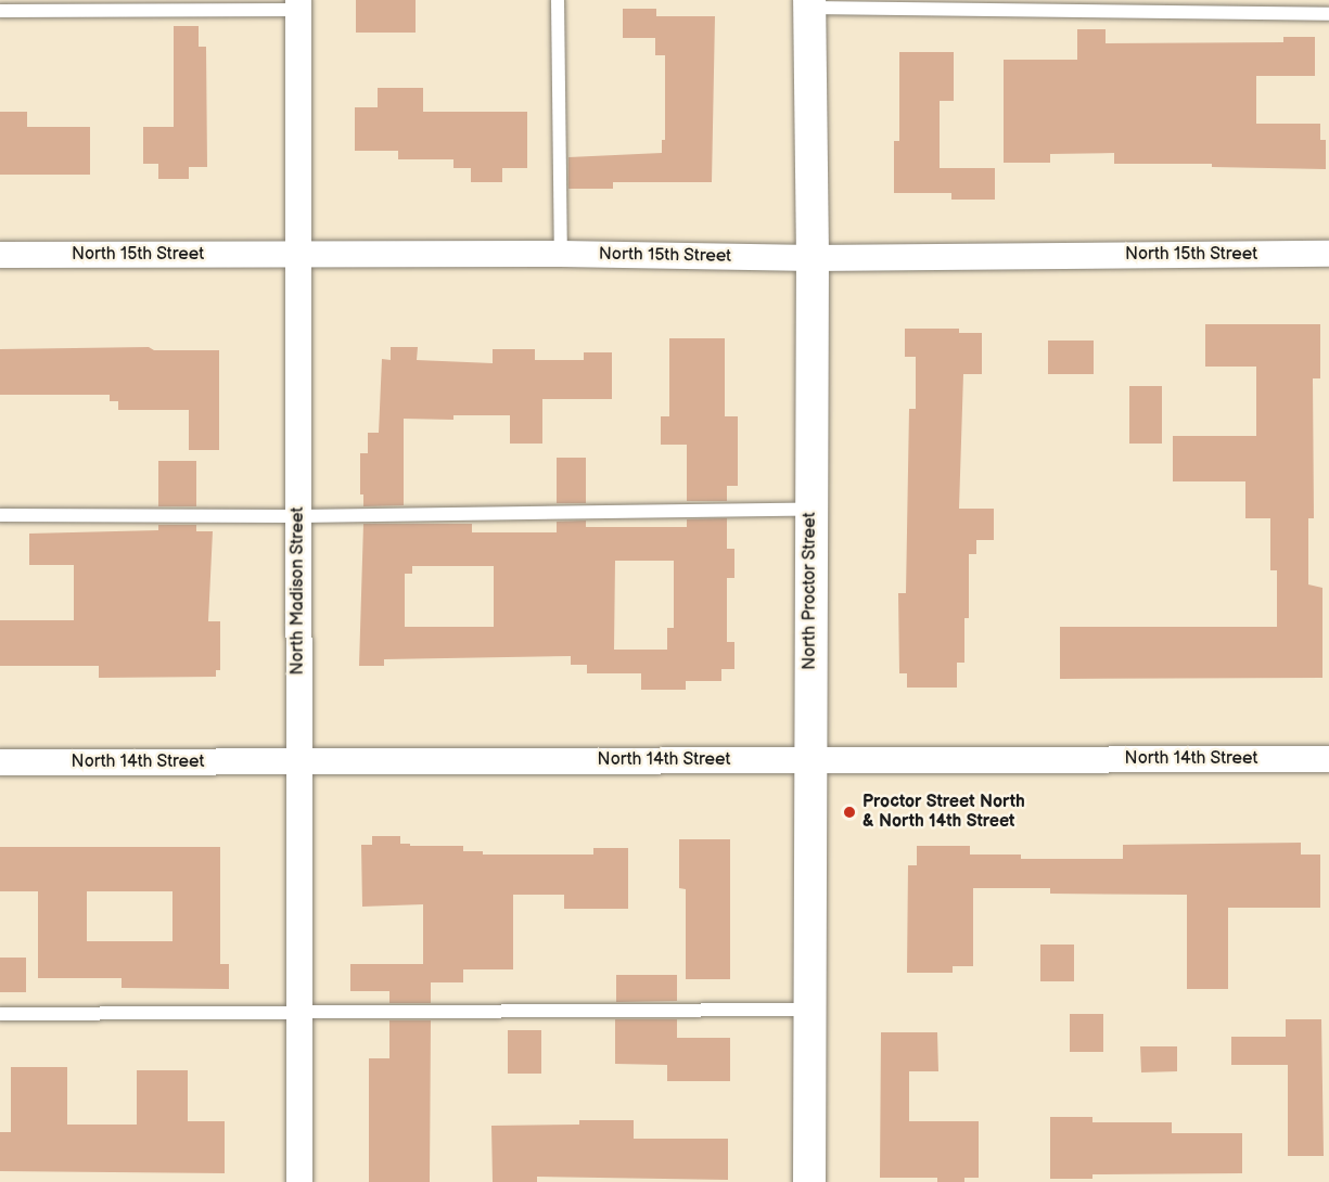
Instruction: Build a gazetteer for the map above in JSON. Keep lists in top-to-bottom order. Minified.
{"streets":{"street":["North 15th Street","North Madison Street","North Proctor Street","North 14th Street"]},"crossings":[["North 15th Street","North Madison Street"],["North 15th Street","North Proctor Street"],["North Madison Street","North 14th Street"],["North Proctor Street","North 14th Street"]],"places":["Proctor Street North & North 14th Street"]}
